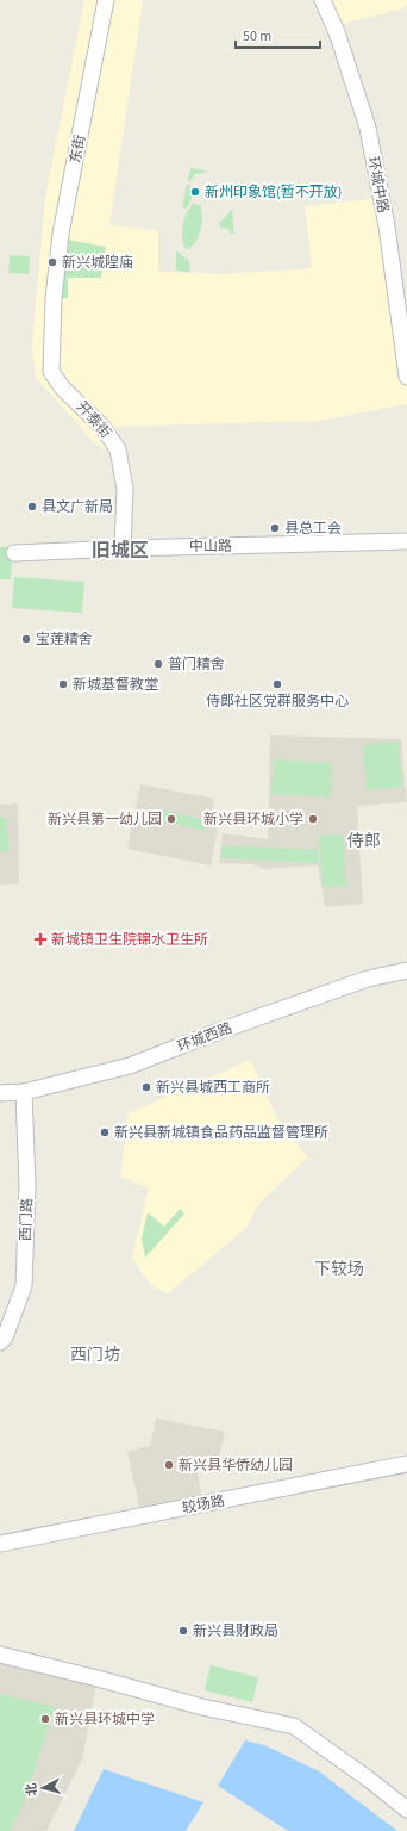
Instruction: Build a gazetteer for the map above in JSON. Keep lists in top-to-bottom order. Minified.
{"streets":{"street":["东街","环城中路","开泰街","中山路","环城西路","西门路","较场路"]},"crossings":[["东街","开泰街"],["开泰街","中山路"],["环城西路","西门路"]],"districts":["旧城区","侍郎","下较场","西门坊"],"places":{"other":["新州印象馆(暂不开放)","新兴城隍庙","县文广新局","县总工会","宝莲精舍","普门精舍","新城基督教堂","侍郎社区党群服务中心","新兴县第一幼儿园","新兴县环城小学","新兴县城西工商所","新兴县新城镇食品药品监督管理所","新兴县华侨幼儿园","新兴县财政局","新兴县环城中学"],"health":["新城镇卫生院锦水卫生所"]},"scale_bar":"50 m","north":"left"}
